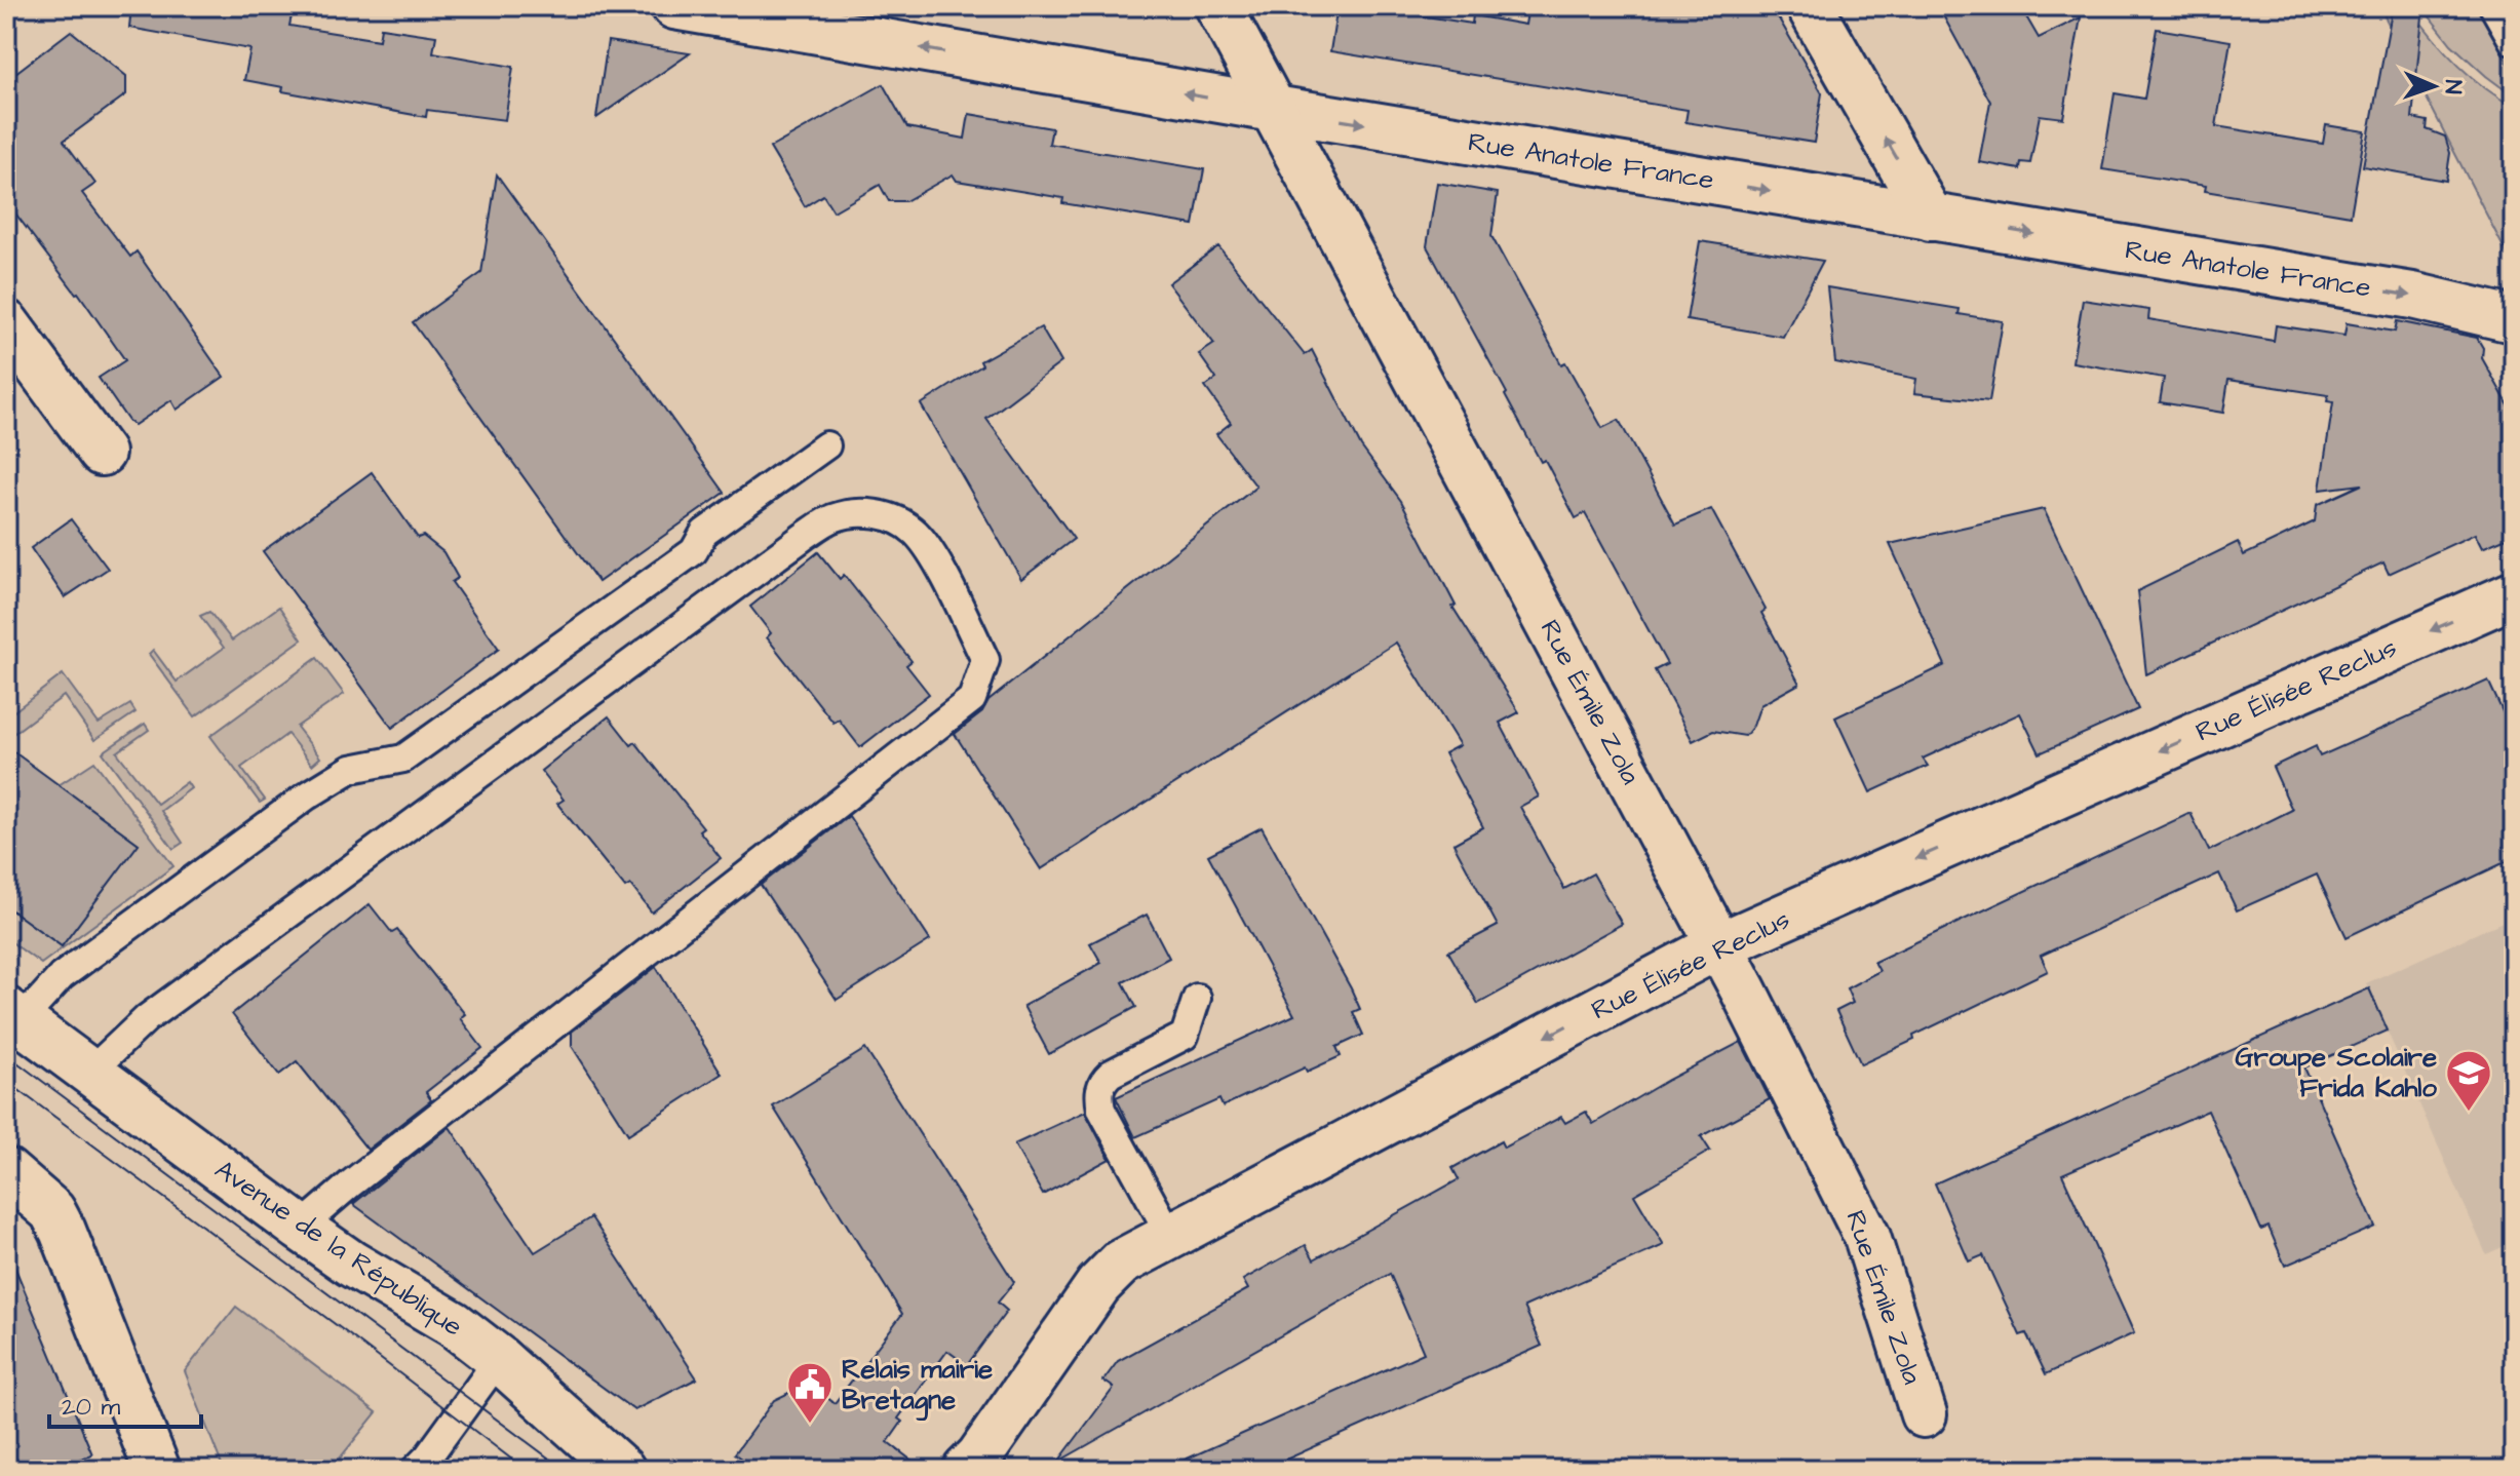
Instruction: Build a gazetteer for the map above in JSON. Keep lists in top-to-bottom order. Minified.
{"streets":{"street":["Rue Anatole France","Rue Élisée Reclus","Rue Émile Zola","Avenue de la République"]},"crossings":[["Rue Anatole France","Rue Émile Zola"],["Rue Élisée Reclus","Rue Émile Zola"]],"one_way":["Rue Élisée Reclus"],"places":{"school or university":["Groupe Scolaire Frida Kahlo"],"public building":["Relais mairie Bretagne"]},"scale_bar":"20 m","north":"right"}
